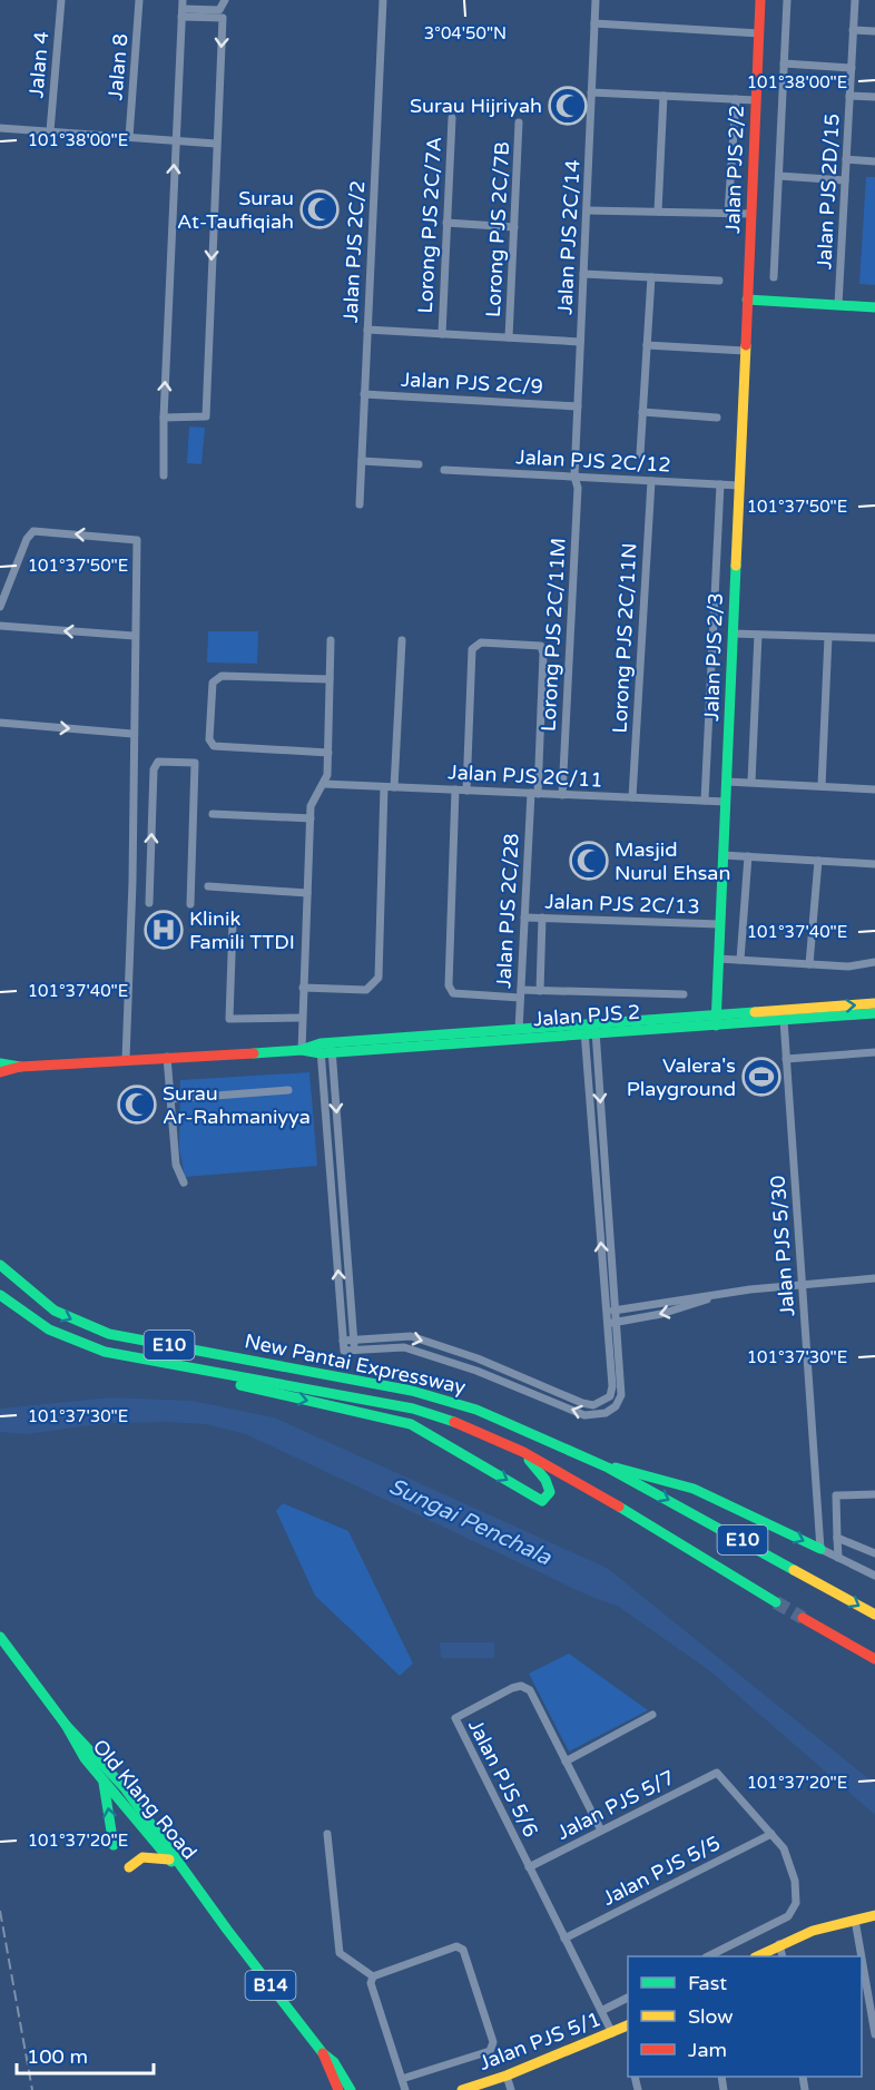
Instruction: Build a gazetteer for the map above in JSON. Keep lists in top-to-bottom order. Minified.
{"streets":{"main road":["Jalan PJS 2/2","Jalan PJS 2/3","Jalan PJS 2","E10","New Pantai Expressway","Old Klang Road","B14","Jalan PJS 5/1"],"street":["Jalan 4","Jalan 8","Jalan PJS 2D/15","Lorong PJS 2C/7A","Lorong PJS 2C/7B","Jalan PJS 2C/14","Jalan PJS 2C/2","Jalan PJS 2C/9","Jalan PJS 2C/12","Lorong PJS 2C/11M","Lorong PJS 2C/11N","Jalan PJS 2C/11","Jalan PJS 2C/13","Jalan PJS 2C/28","Jalan PJS 5/30","Jalan PJS 5/6","Jalan PJS 5/7","Jalan PJS 5/5"]},"crossings":[["Jalan PJS 2/2","Jalan PJS 2/3"],["Jalan PJS 2C/14","Jalan PJS 2C/9"],["Jalan PJS 2C/14","Jalan PJS 2C/12"],["Jalan PJS 2C/14","Lorong PJS 2C/11M"],["Jalan PJS 2C/2","Jalan PJS 2C/9"],["Jalan PJS 2C/12","Lorong PJS 2C/11M"],["Jalan PJS 2C/12","Lorong PJS 2C/11N"],["Jalan PJS 2C/12","Jalan PJS 2/3"],["Lorong PJS 2C/11M","Jalan PJS 2C/11"],["Lorong PJS 2C/11N","Jalan PJS 2C/11"],["Jalan PJS 2/3","Jalan PJS 2C/11"],["Jalan PJS 2/3","Jalan PJS 2C/13"],["Jalan PJS 2/3","Jalan PJS 2"],["Jalan PJS 2C/11","Jalan PJS 2C/28"],["Jalan PJS 2C/13","Jalan PJS 2C/28"],["Jalan PJS 2C/28","Jalan PJS 2"],["Jalan PJS 2","Jalan PJS 5/30"],["Jalan PJS 5/6","Jalan PJS 5/7"],["Jalan PJS 5/6","Jalan PJS 5/5"],["Jalan PJS 5/6","Jalan PJS 5/1"],["Jalan PJS 5/7","Jalan PJS 5/5"]],"water":["Sungai Penchala"],"places":{"mosque":["Surau Hijriyah","Surau At-Taufiqiah","Masjid Nurul Ehsan","Surau Ar-Rahmaniyya"],"hospital":["Klinik Famili TTDI"],"sports":["Valera's Playground"]},"legend":["Fast","Slow","Jam"],"scale_bar":"100 m","coordinates":["3°04'50\"N","101°38'00\"E","101°37'50\"E","101°37'40\"E","101°37'30\"E","101°37'20\"E"]}
